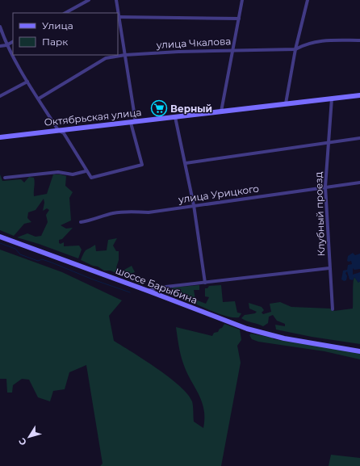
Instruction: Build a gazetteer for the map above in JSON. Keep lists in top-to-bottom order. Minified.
{"streets":{"main road":["Октябрьская улица","шоссе Барыбина"],"street":["улица Чкалова","улица Урицкого","Клубный проезд"]},"crossings":[["Октябрьская улица","Клубный проезд"],["улица Урицкого","Клубный проезд"]],"places":{"supermarket":["Верный"]},"legend":["Улица","Парк"],"north":"bottom left"}
